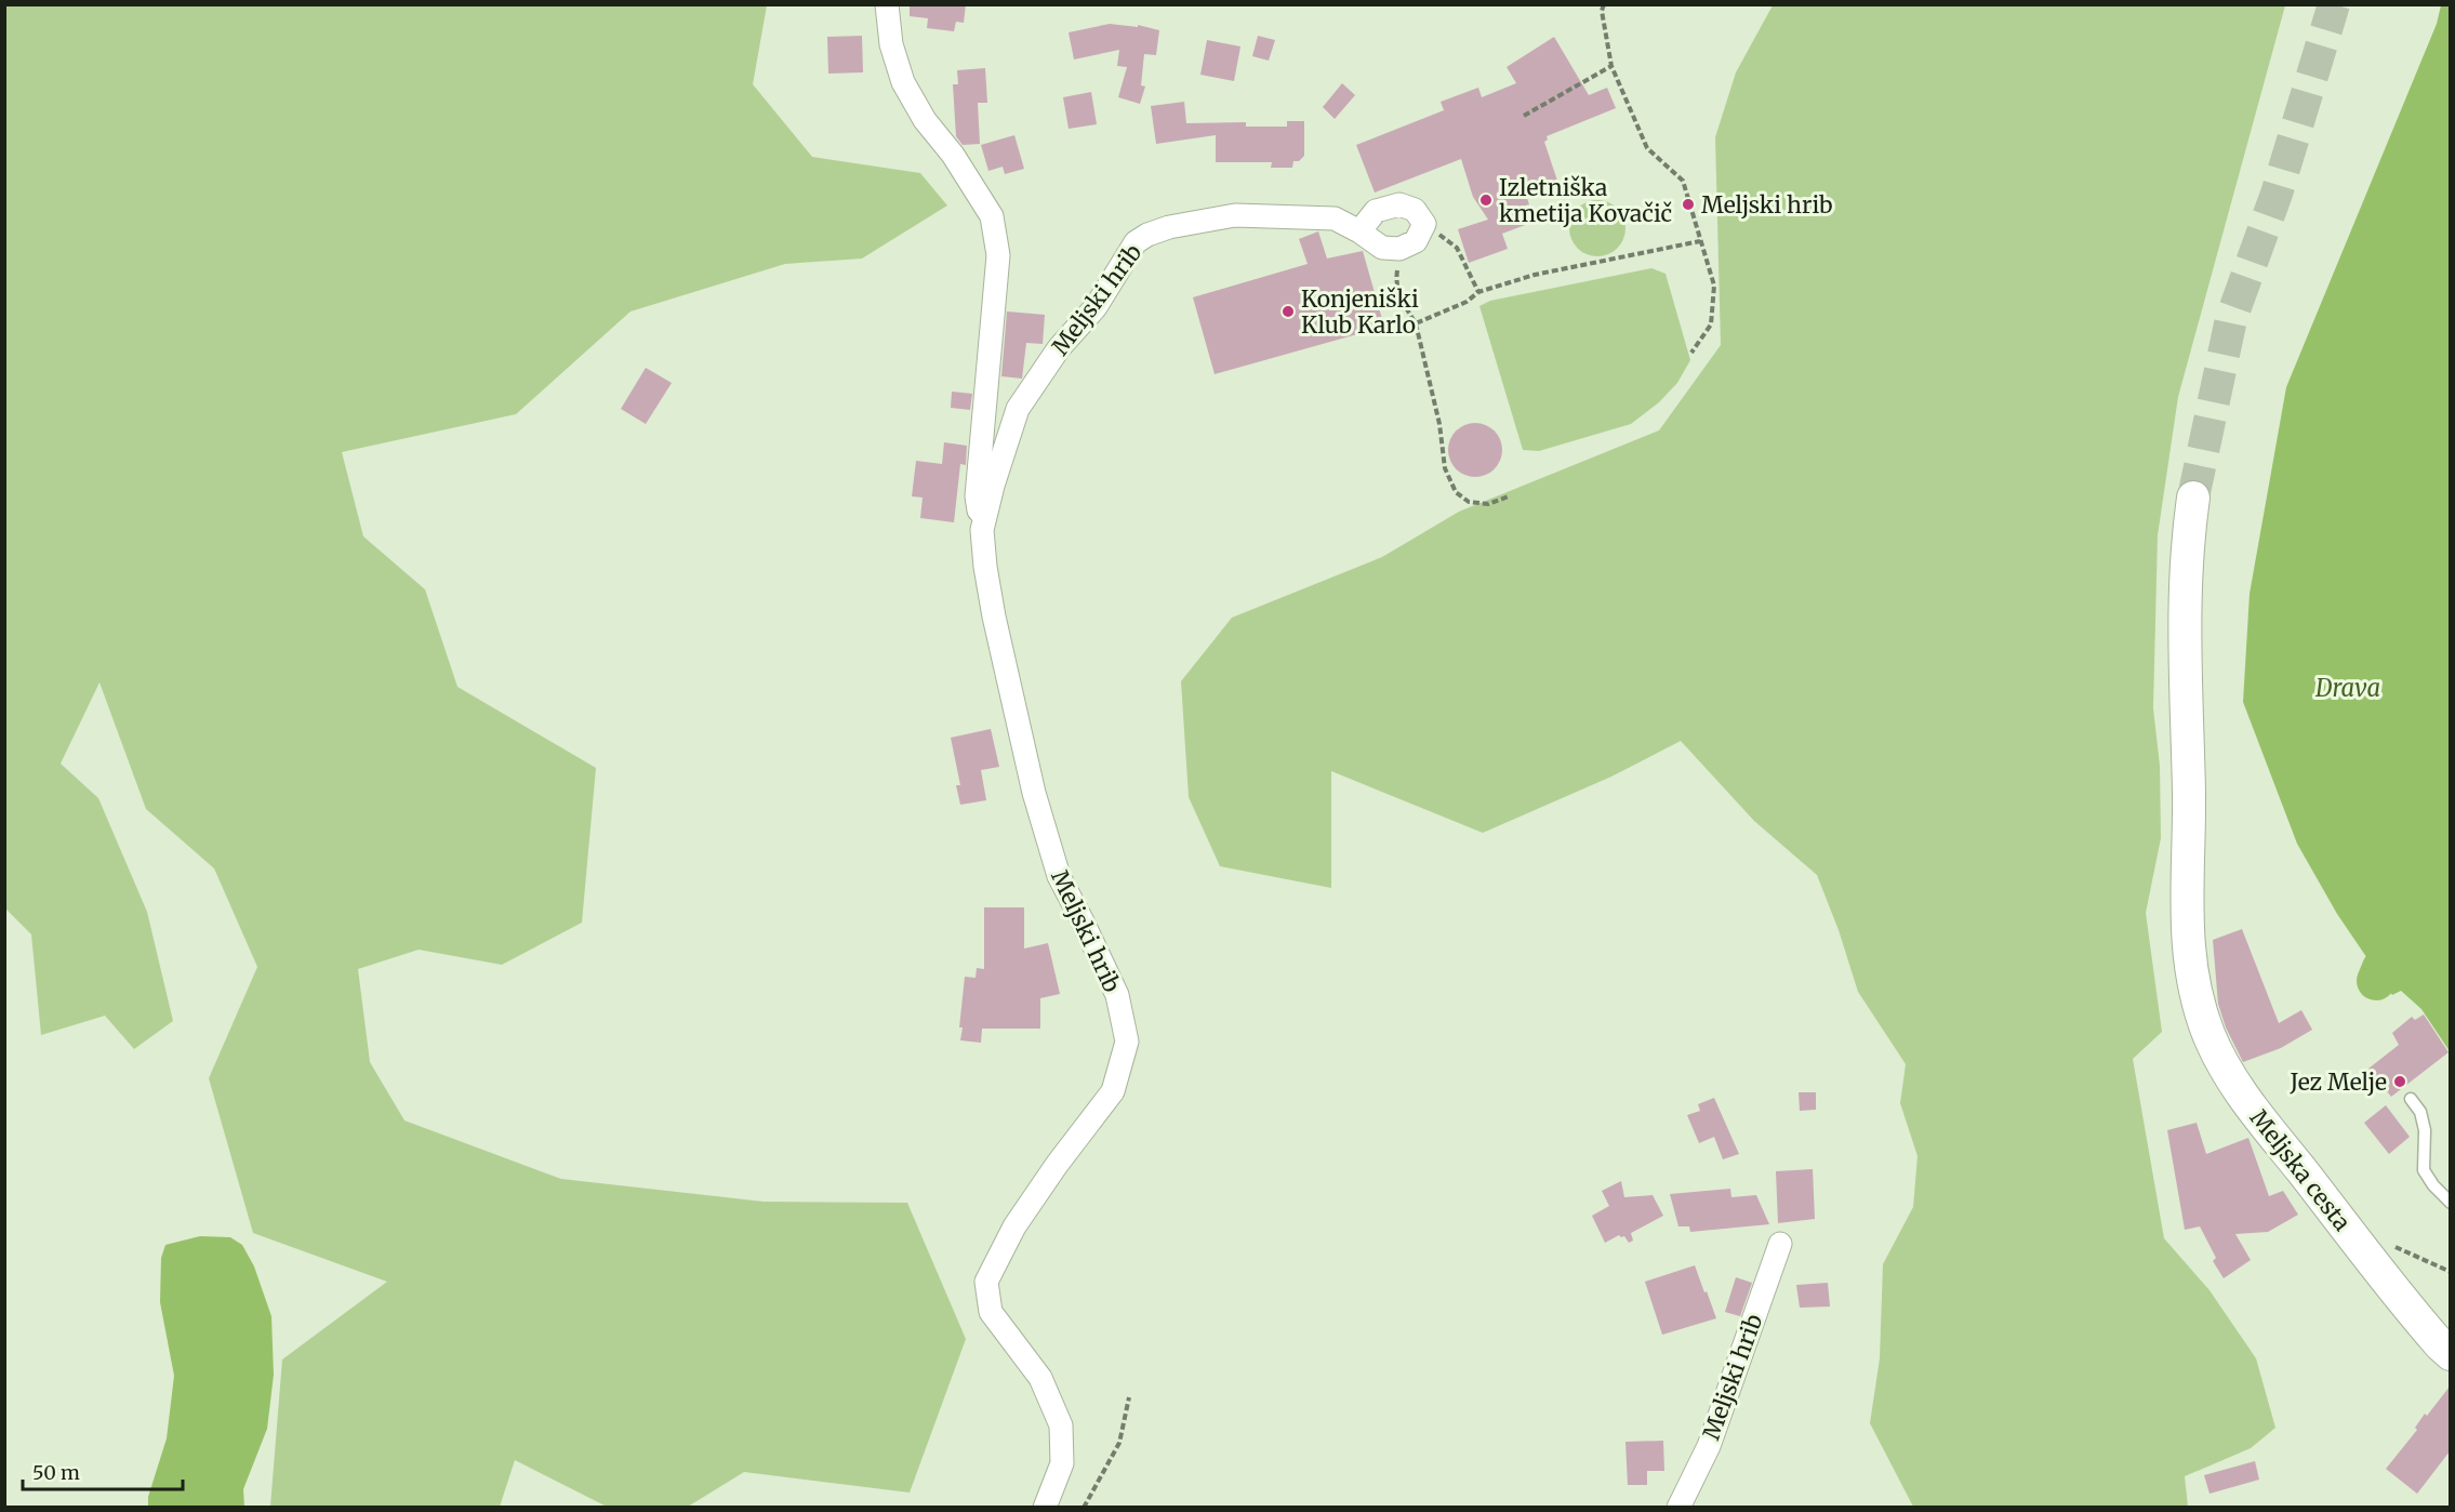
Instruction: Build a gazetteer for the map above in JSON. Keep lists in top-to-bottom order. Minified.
{"streets":{"street":["Meljski hrib","Meljska cesta"]},"water":["Drava"],"places":["Izletniška kmetija Kovačič","Meljski hrib","Konjeniški Klub Karlo","Jez Melje"],"scale_bar":"50 m"}
